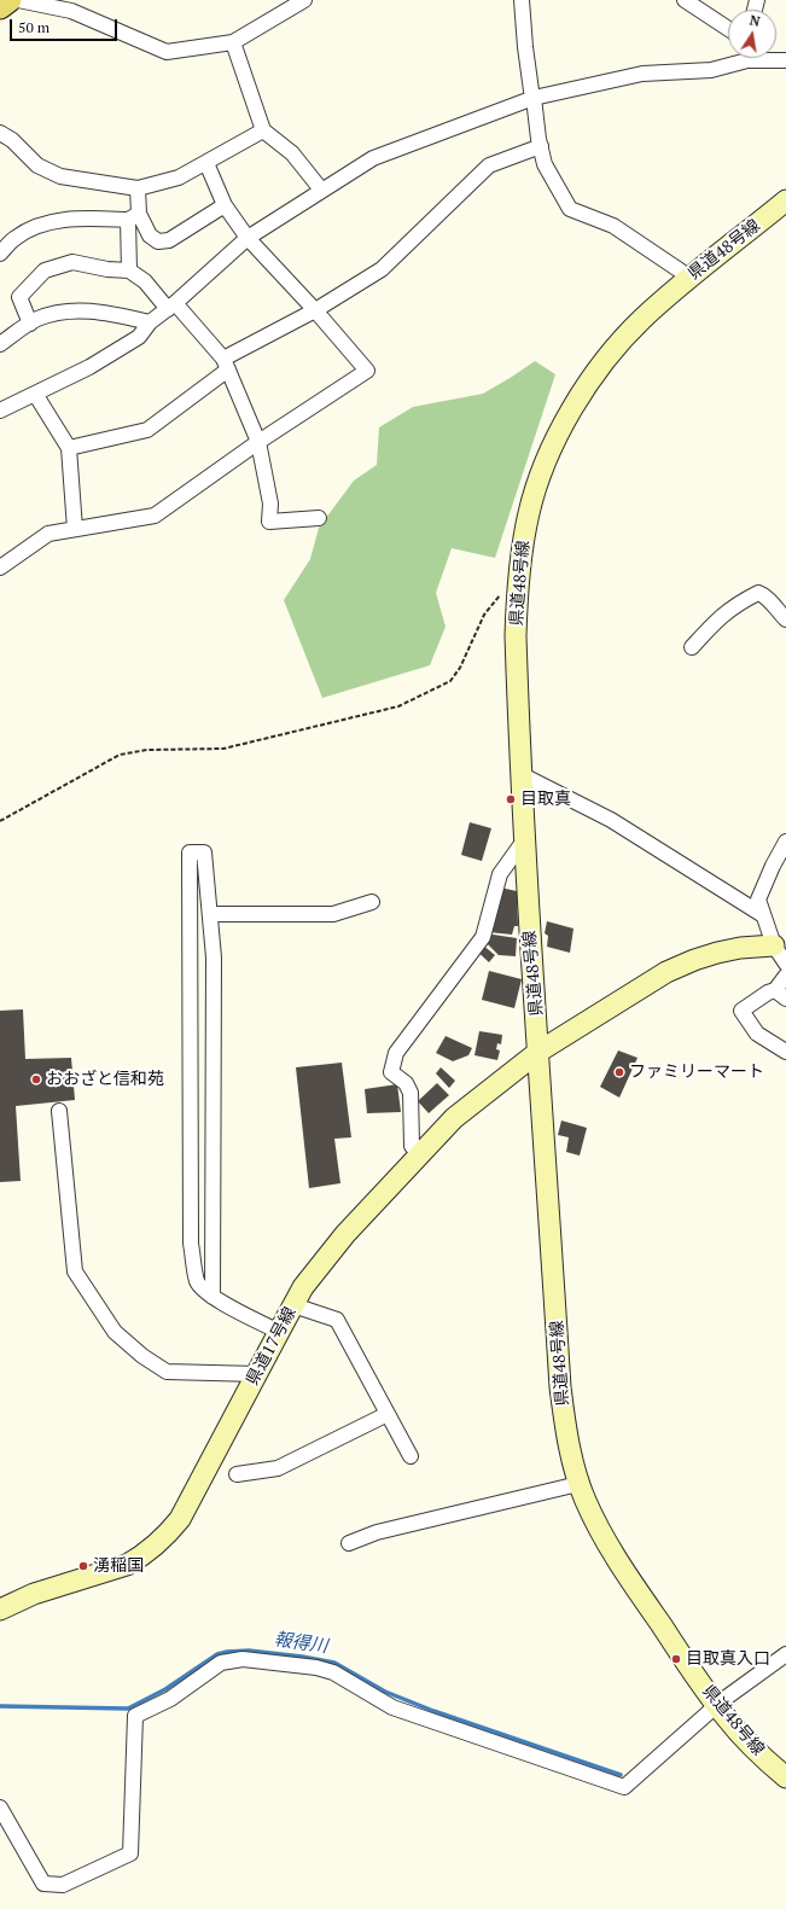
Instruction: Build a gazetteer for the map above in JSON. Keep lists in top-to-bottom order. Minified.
{"streets":{"main road":["県道48号線","県道17号線"]},"crossings":[["県道48号線","県道17号線"]],"water":["報得川"],"places":["目取真","ファミリーマート","おおざと信和苑","湧稲国","目取真入口"],"scale_bar":"50 m","north":"top"}
